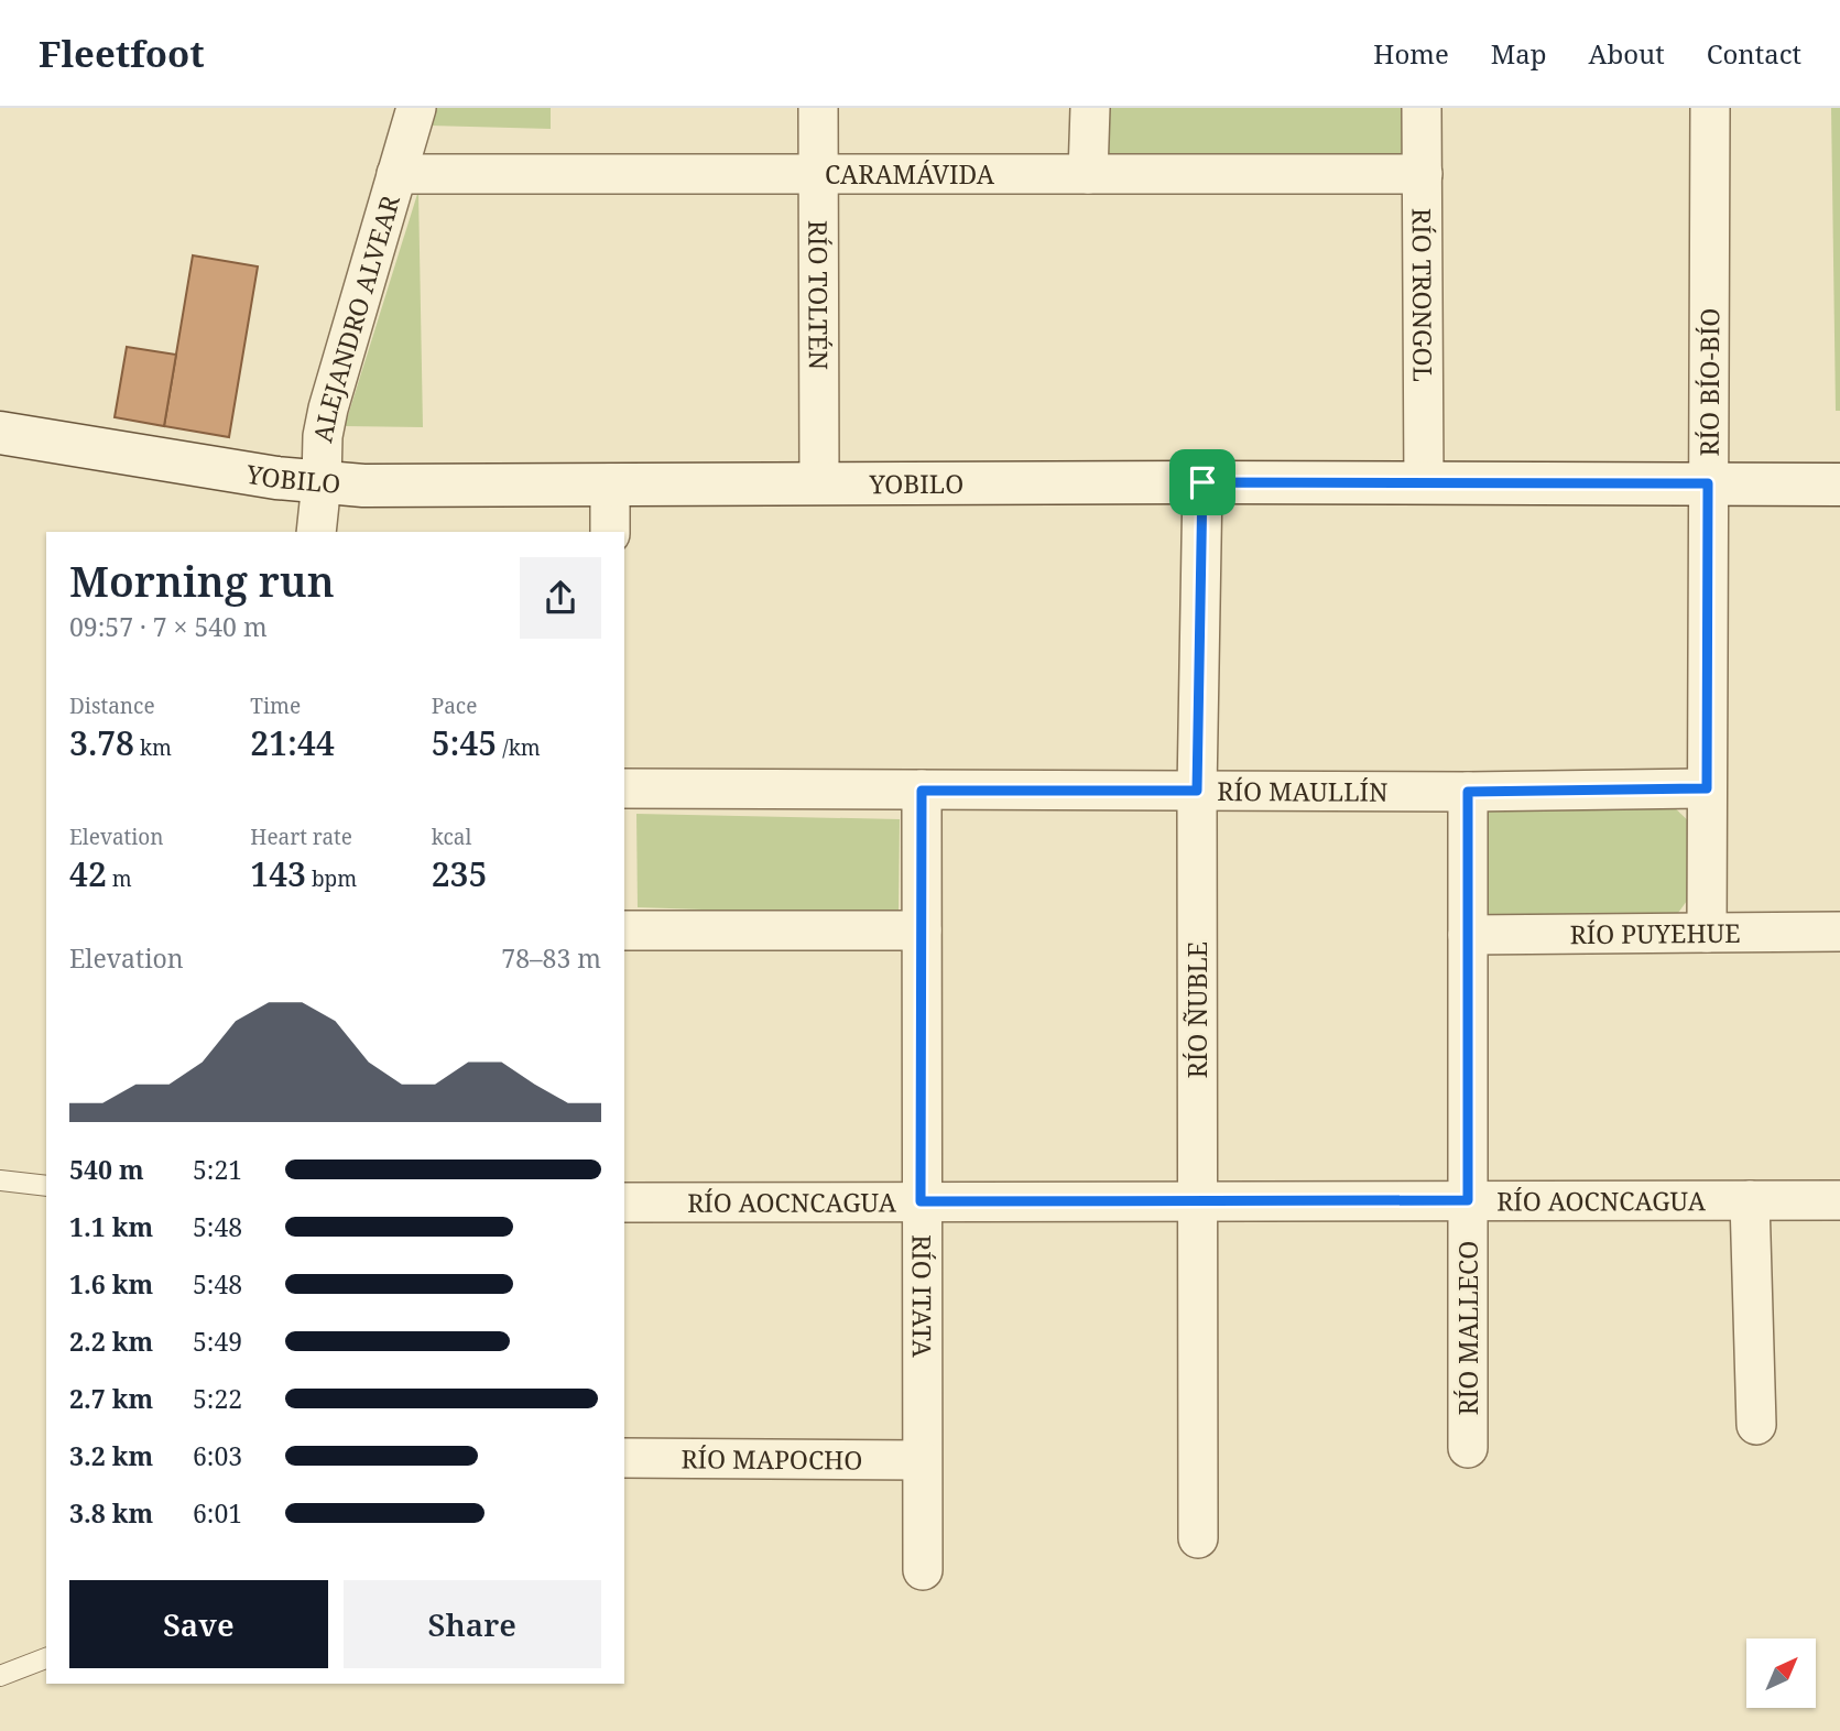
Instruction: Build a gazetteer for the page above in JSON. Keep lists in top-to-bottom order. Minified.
{"streets":{"main road":["YOBILO"],"street":["CARAMÁVIDA","RÍO TOLTÉN","RÍO TRONGOL","ALEJANDRO ALVEAR","RÍO BÍO-BÍO","RÍO MAULLÍN","RÍO PUYEHUE","RÍO ÑUBLE","RÍO AOCNCAGUA","RÍO ITATA","RÍO MALLECO","RÍO MAPOCHO"]},"crossings":[["CARAMÁVIDA","RÍO TOLTÉN"],["CARAMÁVIDA","RÍO TRONGOL"],["CARAMÁVIDA","ALEJANDRO ALVEAR"],["RÍO TOLTÉN","YOBILO"],["RÍO TRONGOL","YOBILO"],["ALEJANDRO ALVEAR","YOBILO"],["RÍO BÍO-BÍO","YOBILO"],["RÍO BÍO-BÍO","RÍO MAULLÍN"],["RÍO BÍO-BÍO","RÍO PUYEHUE"],["YOBILO","RÍO ÑUBLE"],["RÍO MAULLÍN","RÍO ÑUBLE"],["RÍO MAULLÍN","RÍO ITATA"],["RÍO MAULLÍN","RÍO MALLECO"],["RÍO PUYEHUE","RÍO MALLECO"],["RÍO ÑUBLE","RÍO AOCNCAGUA"],["RÍO AOCNCAGUA","RÍO ITATA"],["RÍO AOCNCAGUA","RÍO MALLECO"],["RÍO ITATA","RÍO MAPOCHO"]],"north":"top right","page":{"header":"Fleetfoot","nav":["Home","Map","About","Contact"],"heading":["Morning run","09:57 · 7 × 540 m"],"stats":[["Distance","3.78 km"],["Time","21:44"],["Pace","5:45 /km"],["Elevation","42 m"],["Heart rate","143 bpm"],["kcal","235"]],"chart":["Elevation","78–83 m"],"list":[{"name":"540 m","note":"5:21"},{"name":"1.1 km","note":"5:48"},{"name":"1.6 km","note":"5:48"},{"name":"2.2 km","note":"5:49"},{"name":"2.7 km","note":"5:22"},{"name":"3.2 km","note":"6:03"},{"name":"3.8 km","note":"6:01"}],"buttons":["Save","Share"]}}
